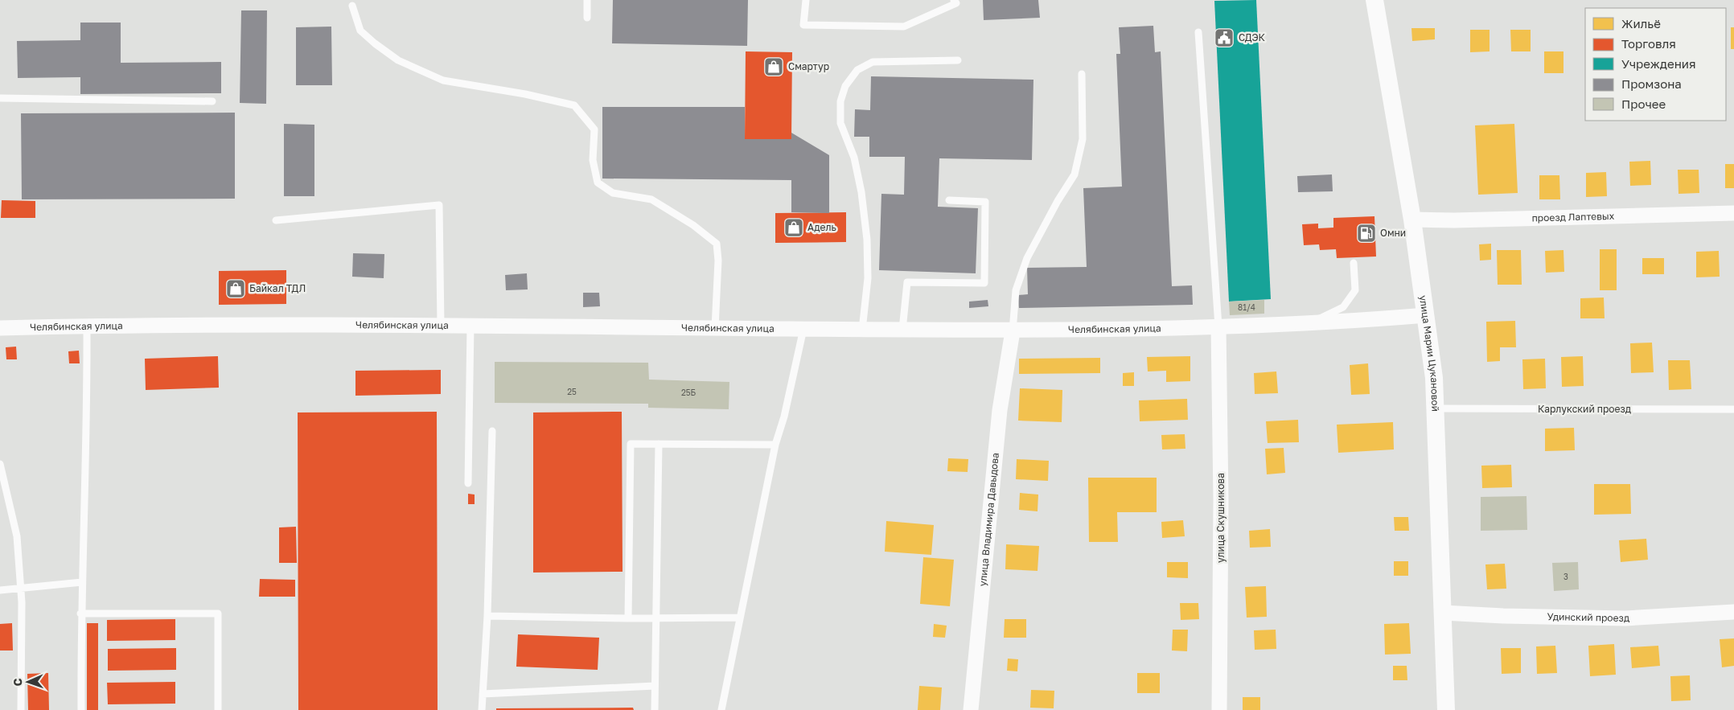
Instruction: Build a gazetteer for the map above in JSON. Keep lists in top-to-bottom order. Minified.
{"streets":{"street":["проезд Лаптевых","Челябинская улица","улица Марии Цукановой","улица Скушникова","улица Владимира Давыдова","Удинский проезд"],"lane":["Карлукский проезд"]},"crossings":[["проезд Лаптевых","улица Марии Цукановой"],["Челябинская улица","улица Марии Цукановой"],["Челябинская улица","улица Скушникова"],["Челябинская улица","улица Владимира Давыдова"],["улица Марии Цукановой","Карлукский проезд"],["улица Марии Цукановой","Удинский проезд"]],"places":{"public building":["СДЭК"],"shop":["Смартур","Адель","Байкал ТДЛ"],"fuel station":["Омни"]},"house_numbers":["81/4","25","25Б","3"],"legend":["Жильё","Торговля","Учреждения","Промзона","Прочее"],"north":"left"}
